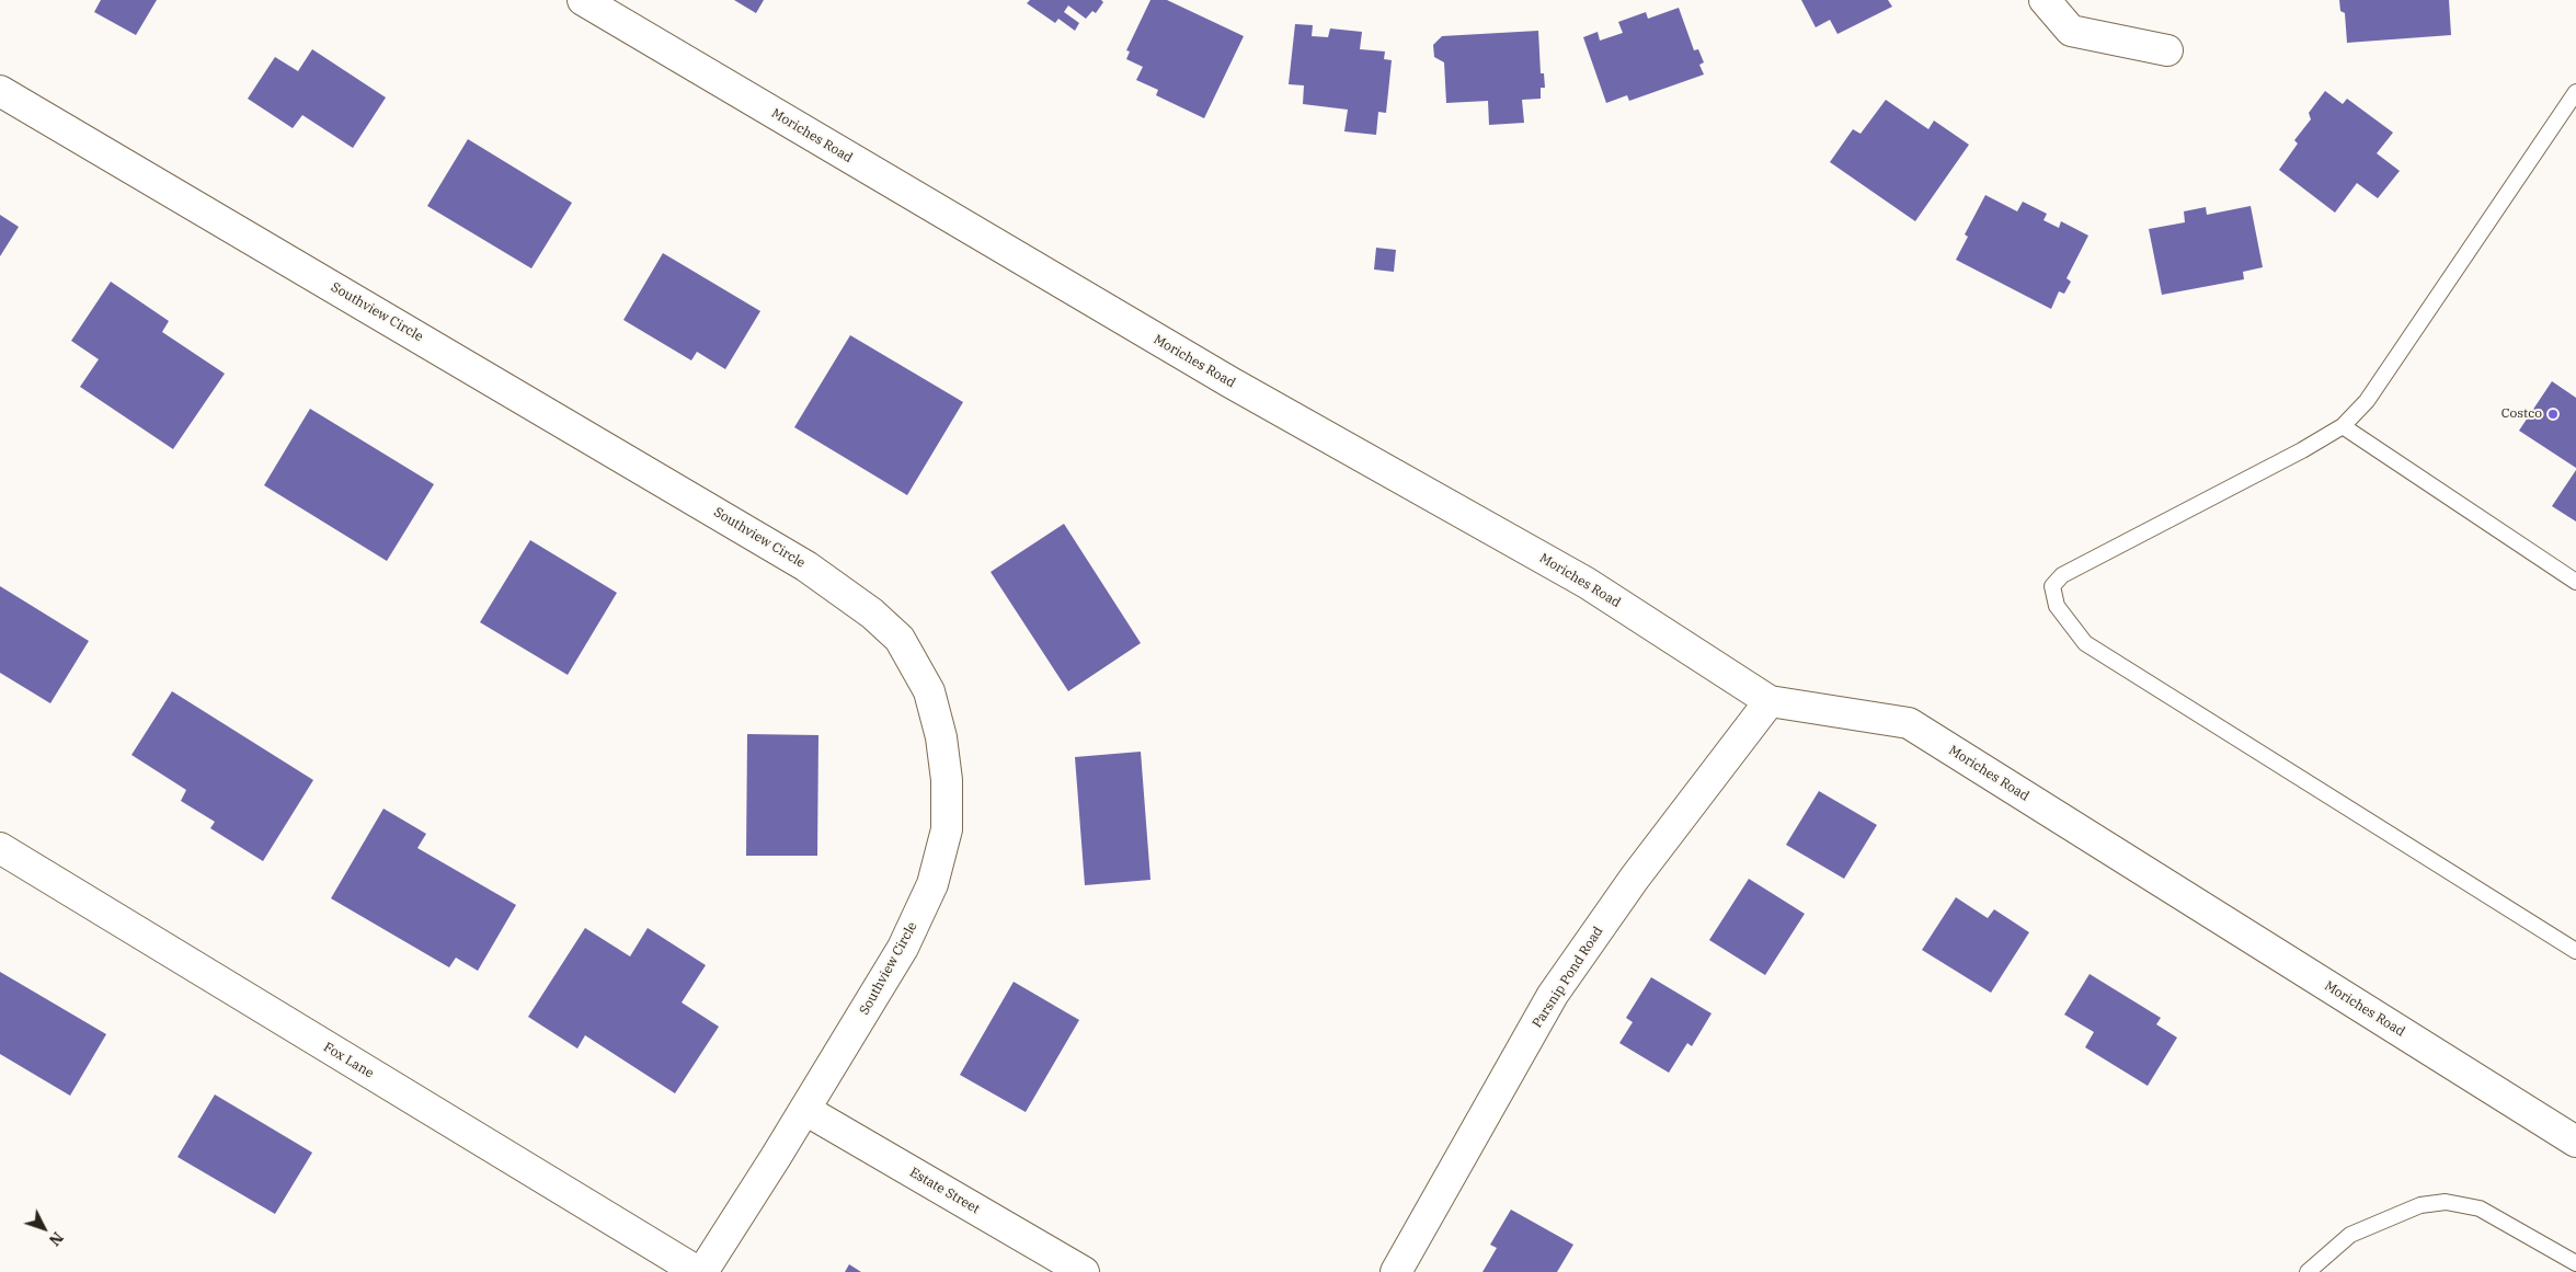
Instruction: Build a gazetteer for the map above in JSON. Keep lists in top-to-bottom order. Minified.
{"streets":{"street":["Moriches Road","Southview Circle","Parsnip Pond Road","Fox Lane","Estate Street"]},"crossings":[["Moriches Road","Parsnip Pond Road"],["Southview Circle","Estate Street"]],"places":["Costco"],"north":"bottom right"}
